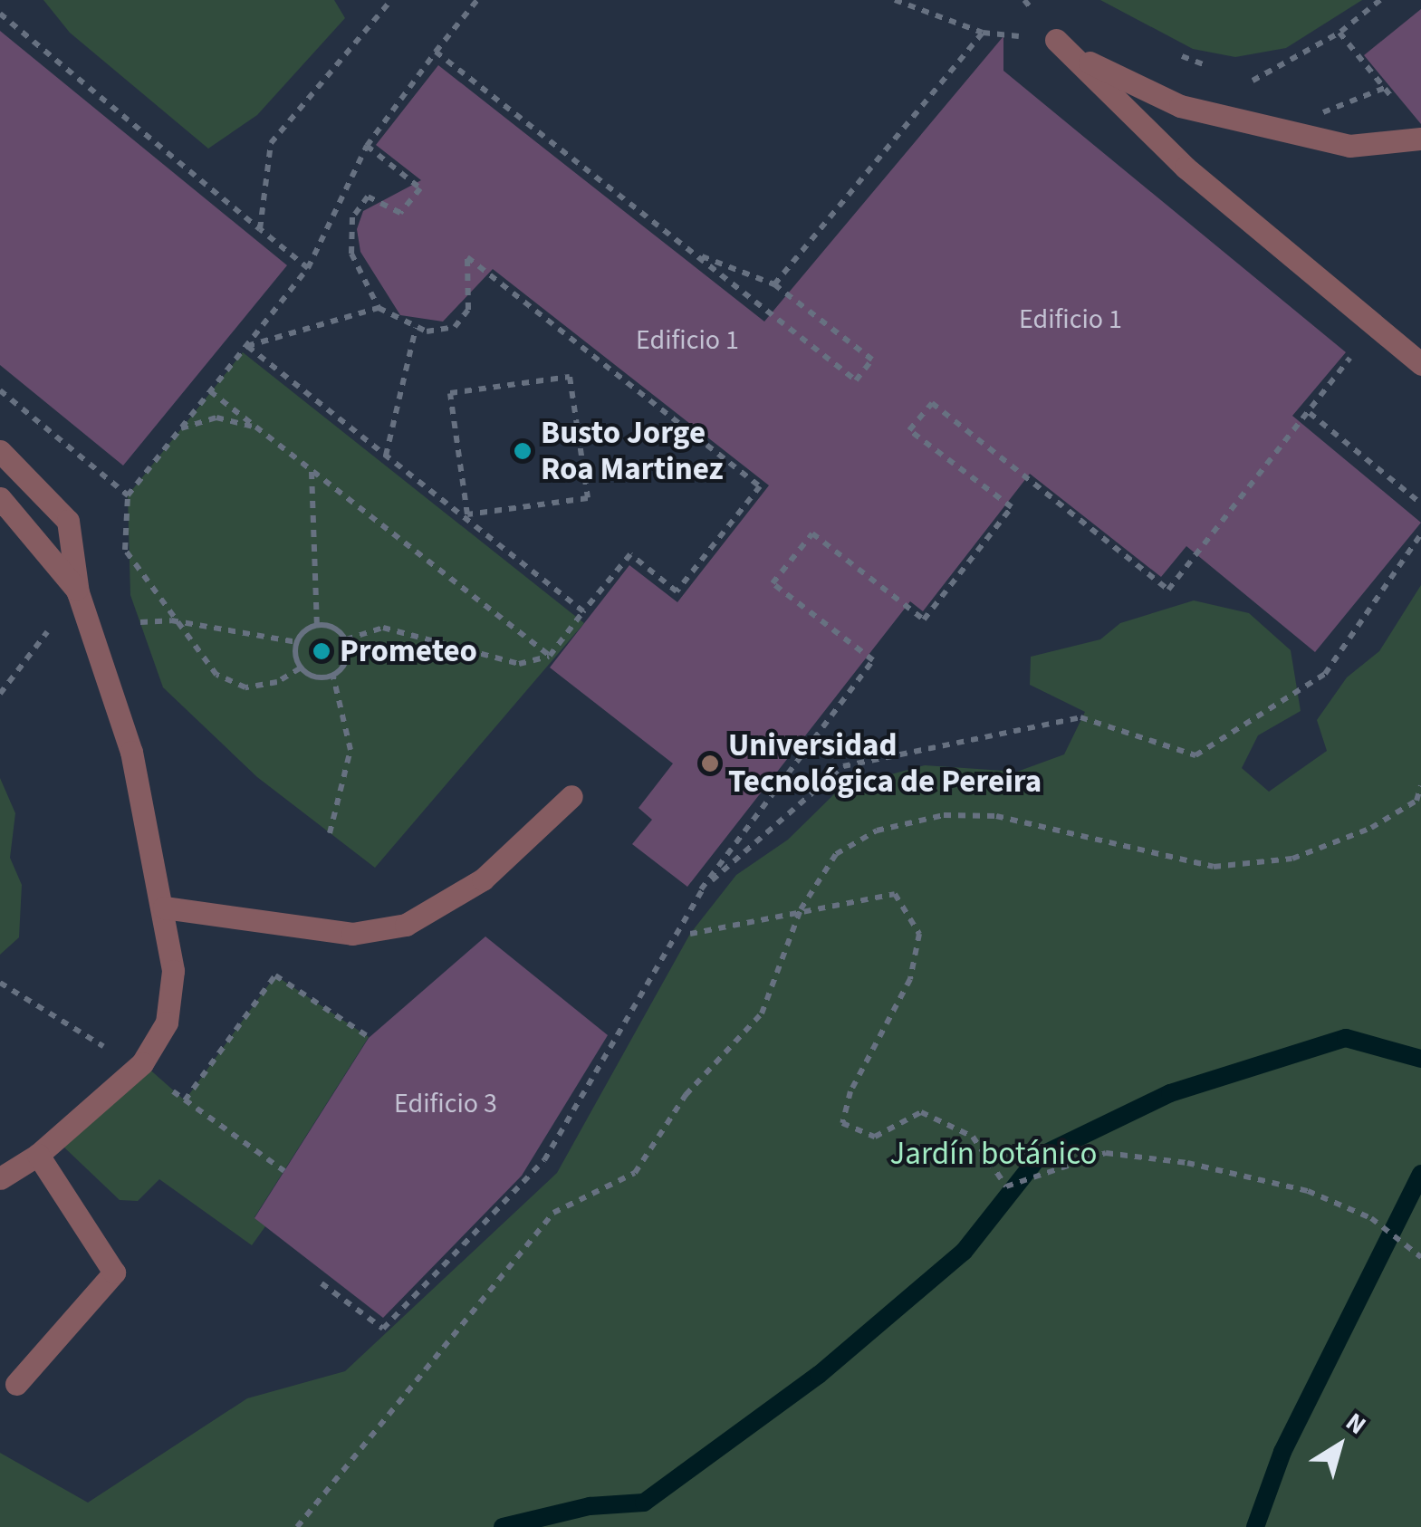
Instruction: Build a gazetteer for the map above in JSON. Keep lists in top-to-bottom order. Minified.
{"parks":["Jardín botánico"],"places":["Busto Jorge Roa Martinez","Prometeo","Universidad Tecnológica de Pereira"],"house_numbers":["Edificio 1","Edificio 1","Edificio 3"],"north":"top right"}
